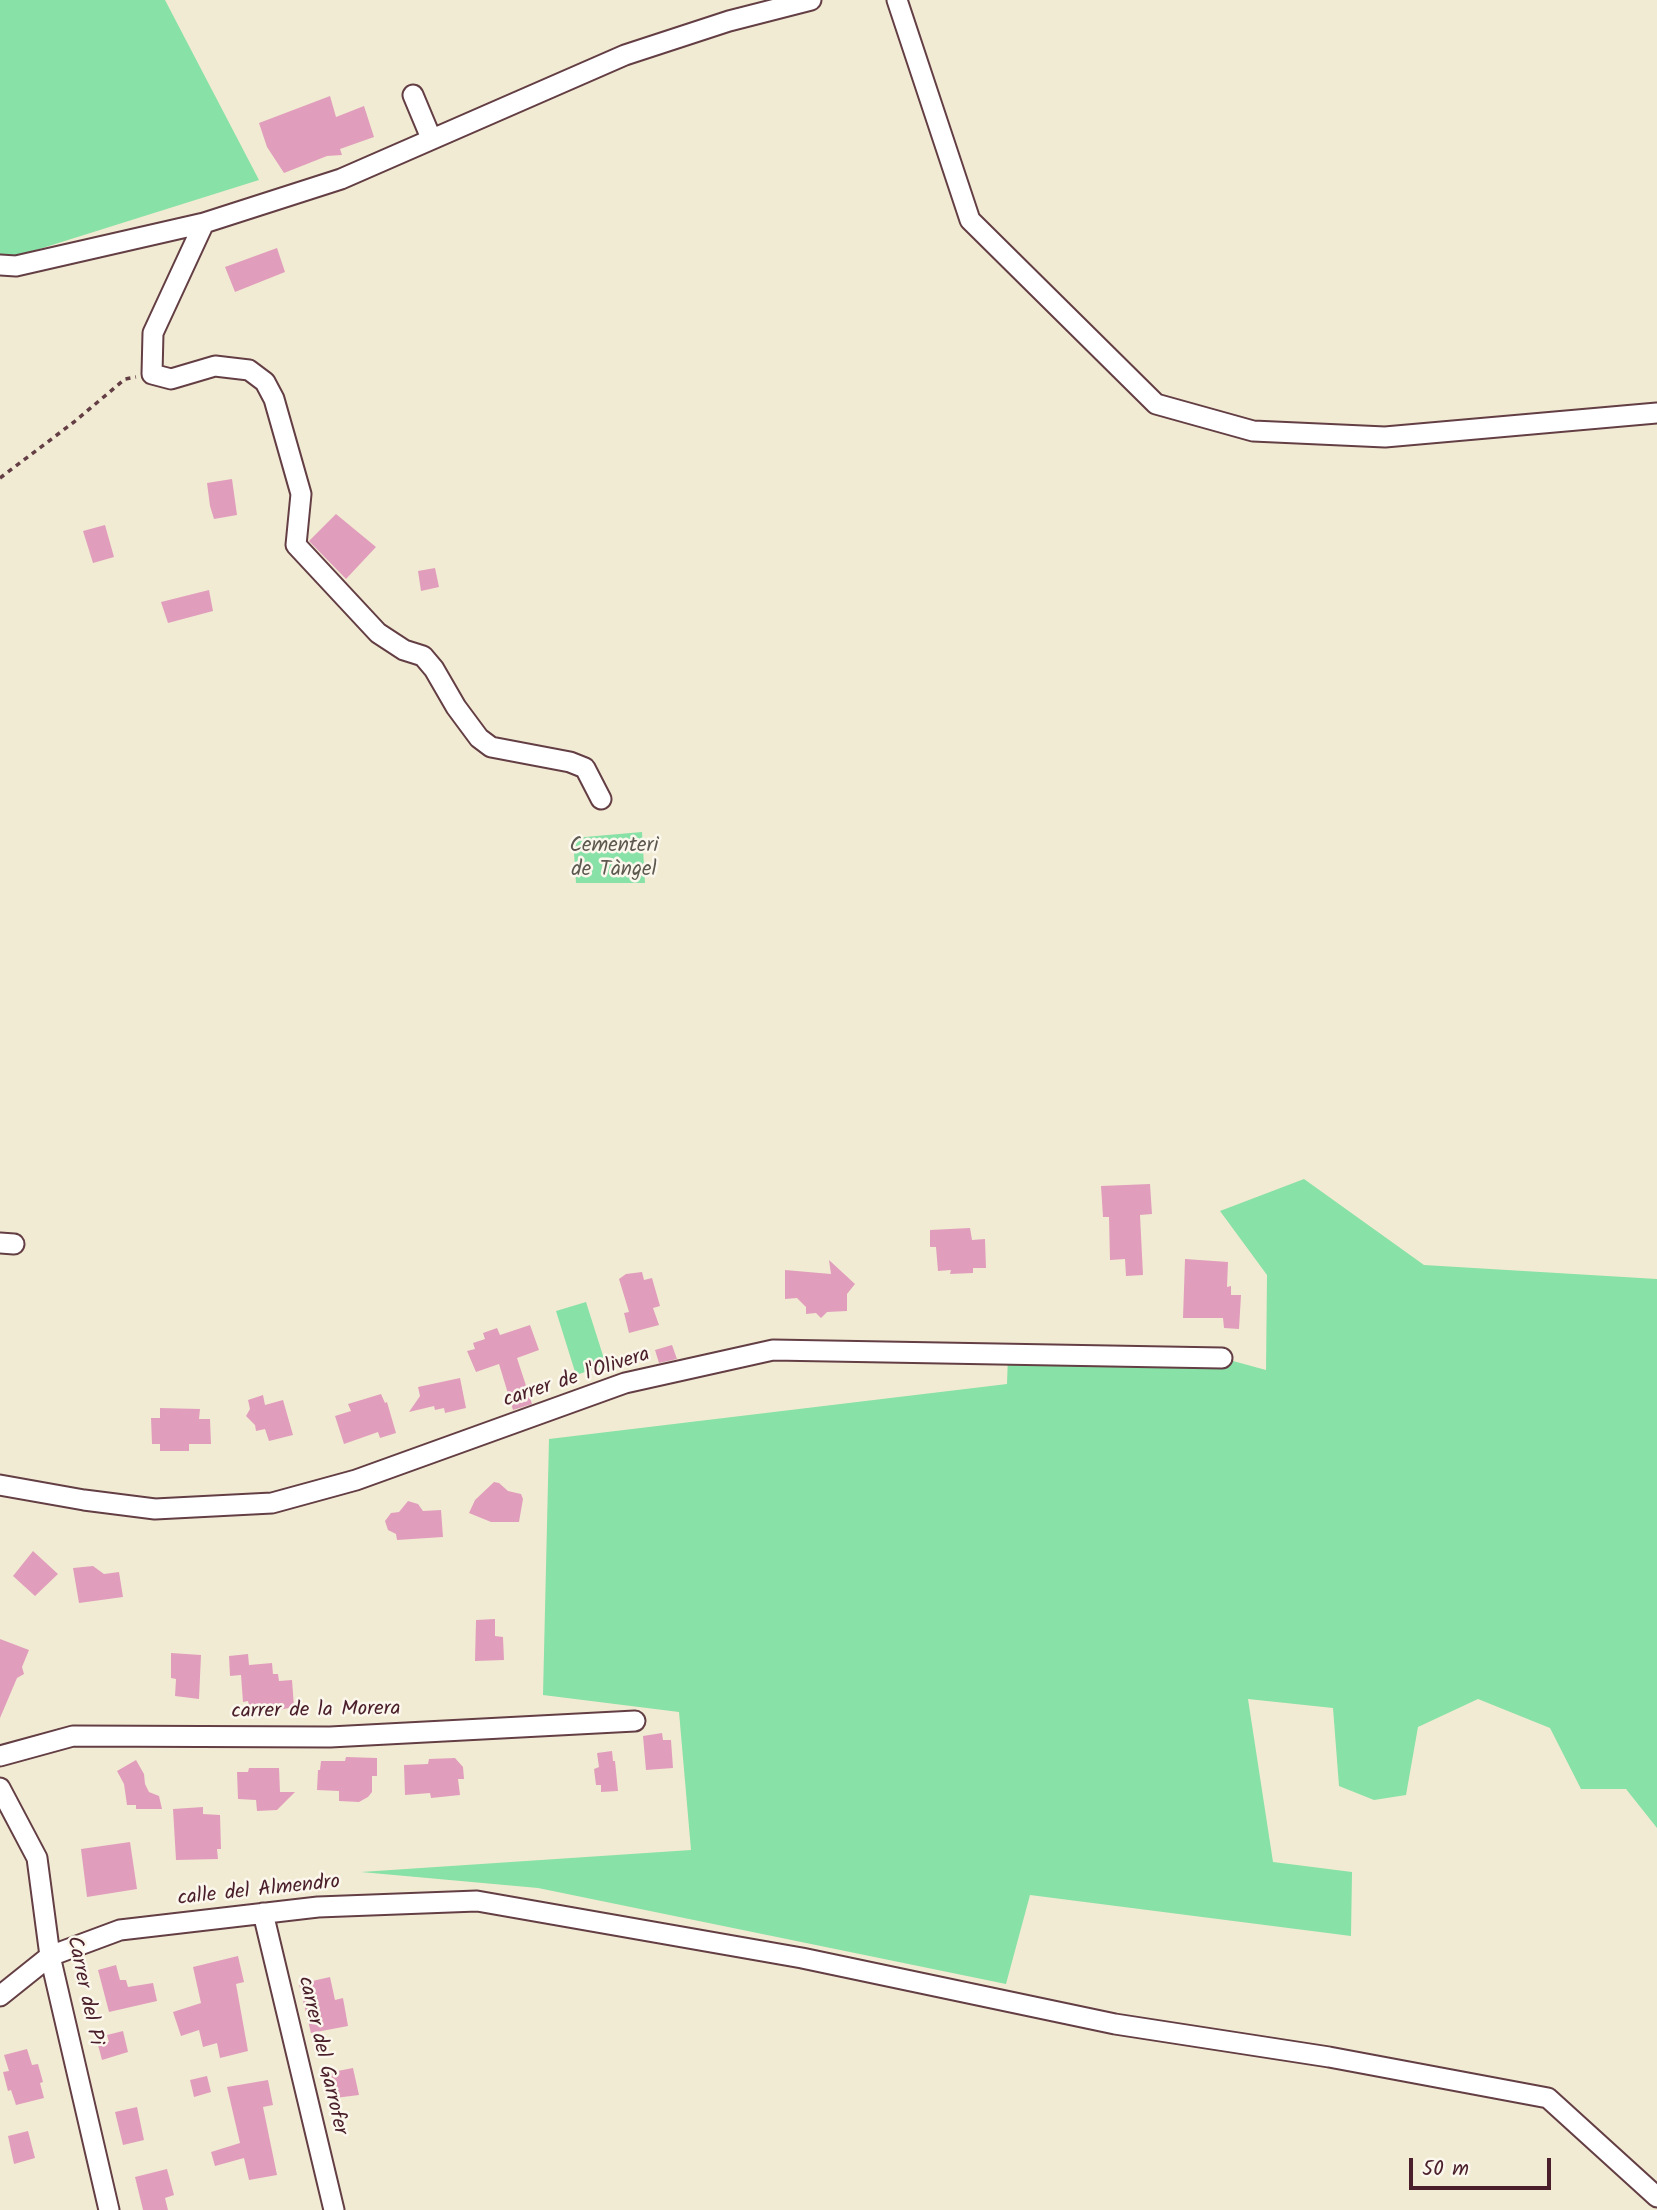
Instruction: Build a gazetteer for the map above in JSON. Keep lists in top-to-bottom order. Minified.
{"streets":{"street":["carrer de l'Olivera","carrer de la Morera","calle del Almendro","Carrer del Pi","carrer del Garrofer"]},"crossings":[["calle del Almendro","Carrer del Pi"],["calle del Almendro","carrer del Garrofer"]],"parks":["Cementeri de Tàngel"],"scale_bar":"50 m"}
